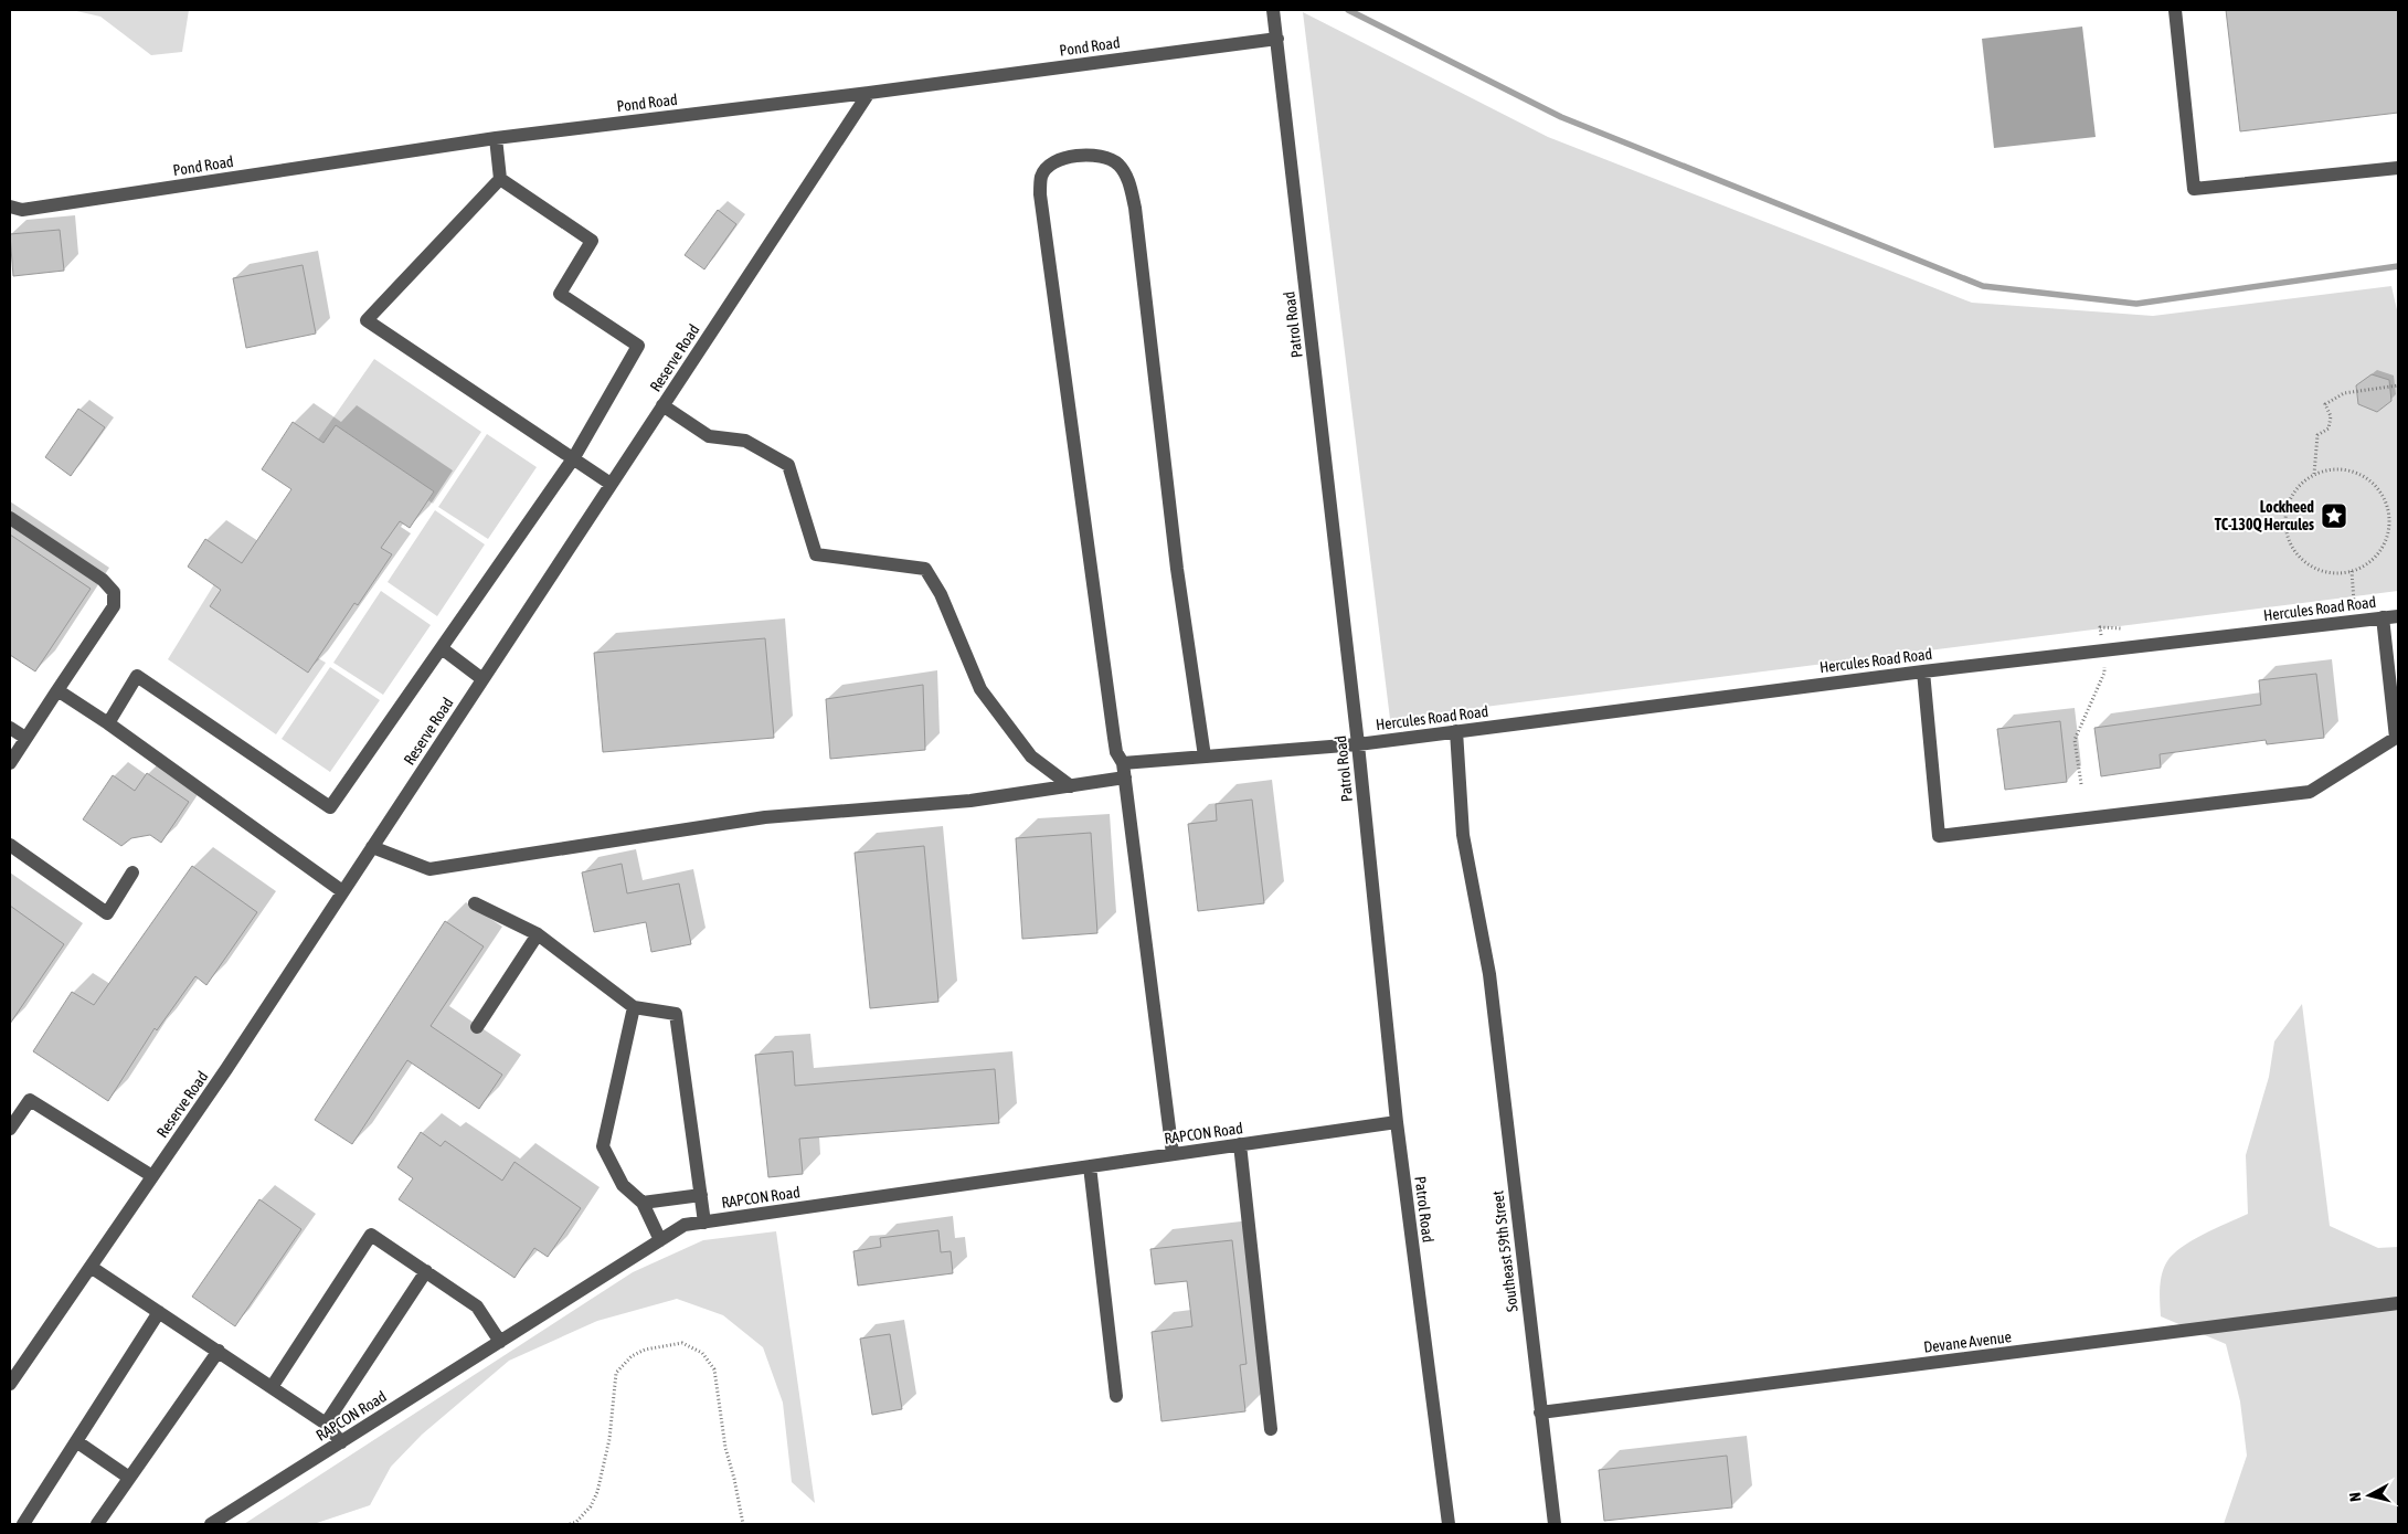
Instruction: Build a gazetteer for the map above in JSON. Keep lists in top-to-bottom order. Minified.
{"streets":{"street":["Pond Road","Patrol Road","Reserve Road","Hercules Road Road","RAPCON Road","Southeast 59th Street","Devane Avenue"]},"crossings":[["Pond Road","Patrol Road"],["Pond Road","Reserve Road"],["Patrol Road","Hercules Road Road"],["Patrol Road","RAPCON Road"],["Hercules Road Road","Southeast 59th Street"],["Southeast 59th Street","Devane Avenue"]],"places":{"place":["Lockheed TC-130Q Hercules"]},"north":"left"}
